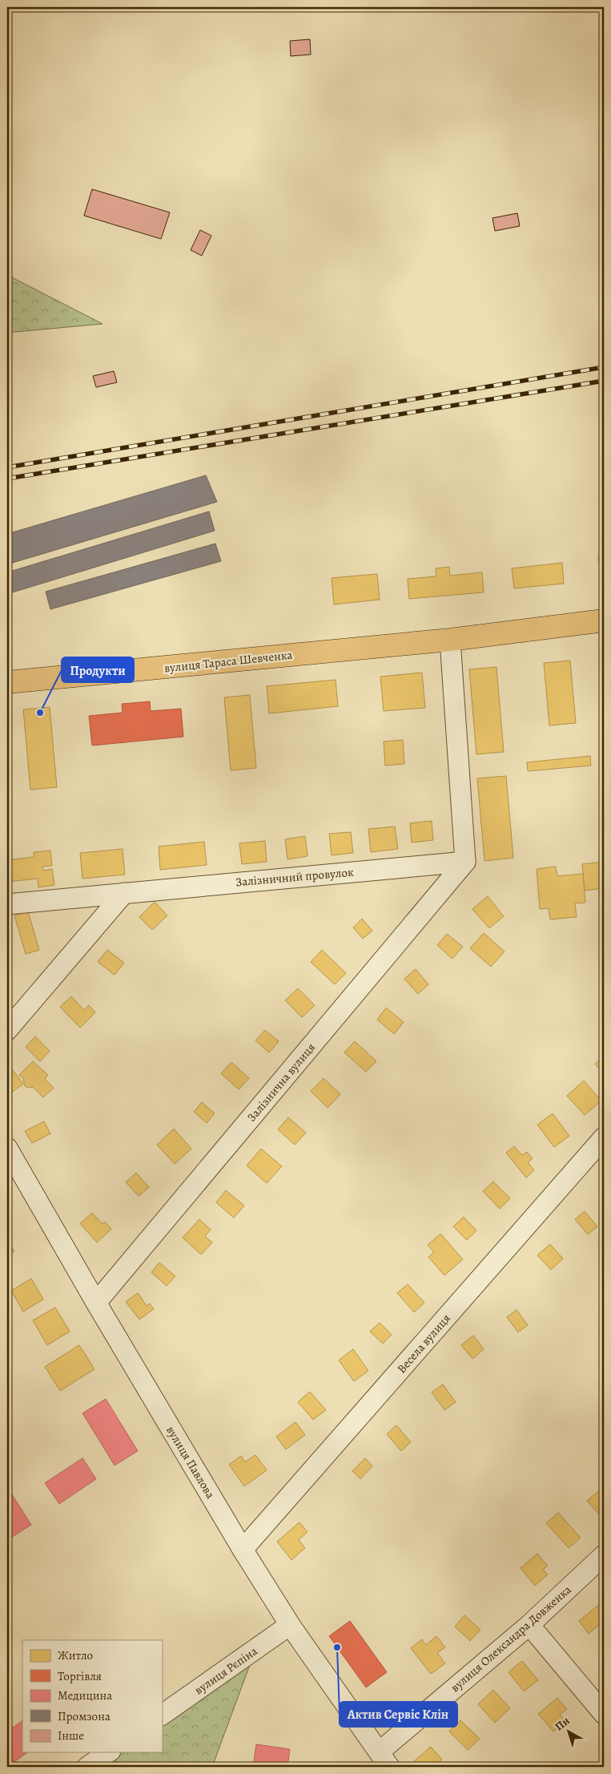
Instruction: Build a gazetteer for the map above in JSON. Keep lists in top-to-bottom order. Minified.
{"streets":{"main road":["вулиця Тараса Шевченка"],"street":["Залізничний провулок","Залізнична вулиця","Весела вулиця","вулиця Павлова","вулиця Олександра Довженка","вулиця Рєпіна"]},"crossings":[["Залізничний провулок","Залізнична вулиця"],["Залізнична вулиця","вулиця Павлова"],["Весела вулиця","вулиця Павлова"],["вулиця Павлова","вулиця Олександра Довженка"],["вулиця Павлова","вулиця Рєпіна"]],"places":["Продукти","Актив Сервiс Клiн"],"legend":["Житло","Торгівля","Медицина","Промзона","Інше"],"north":"top left"}
